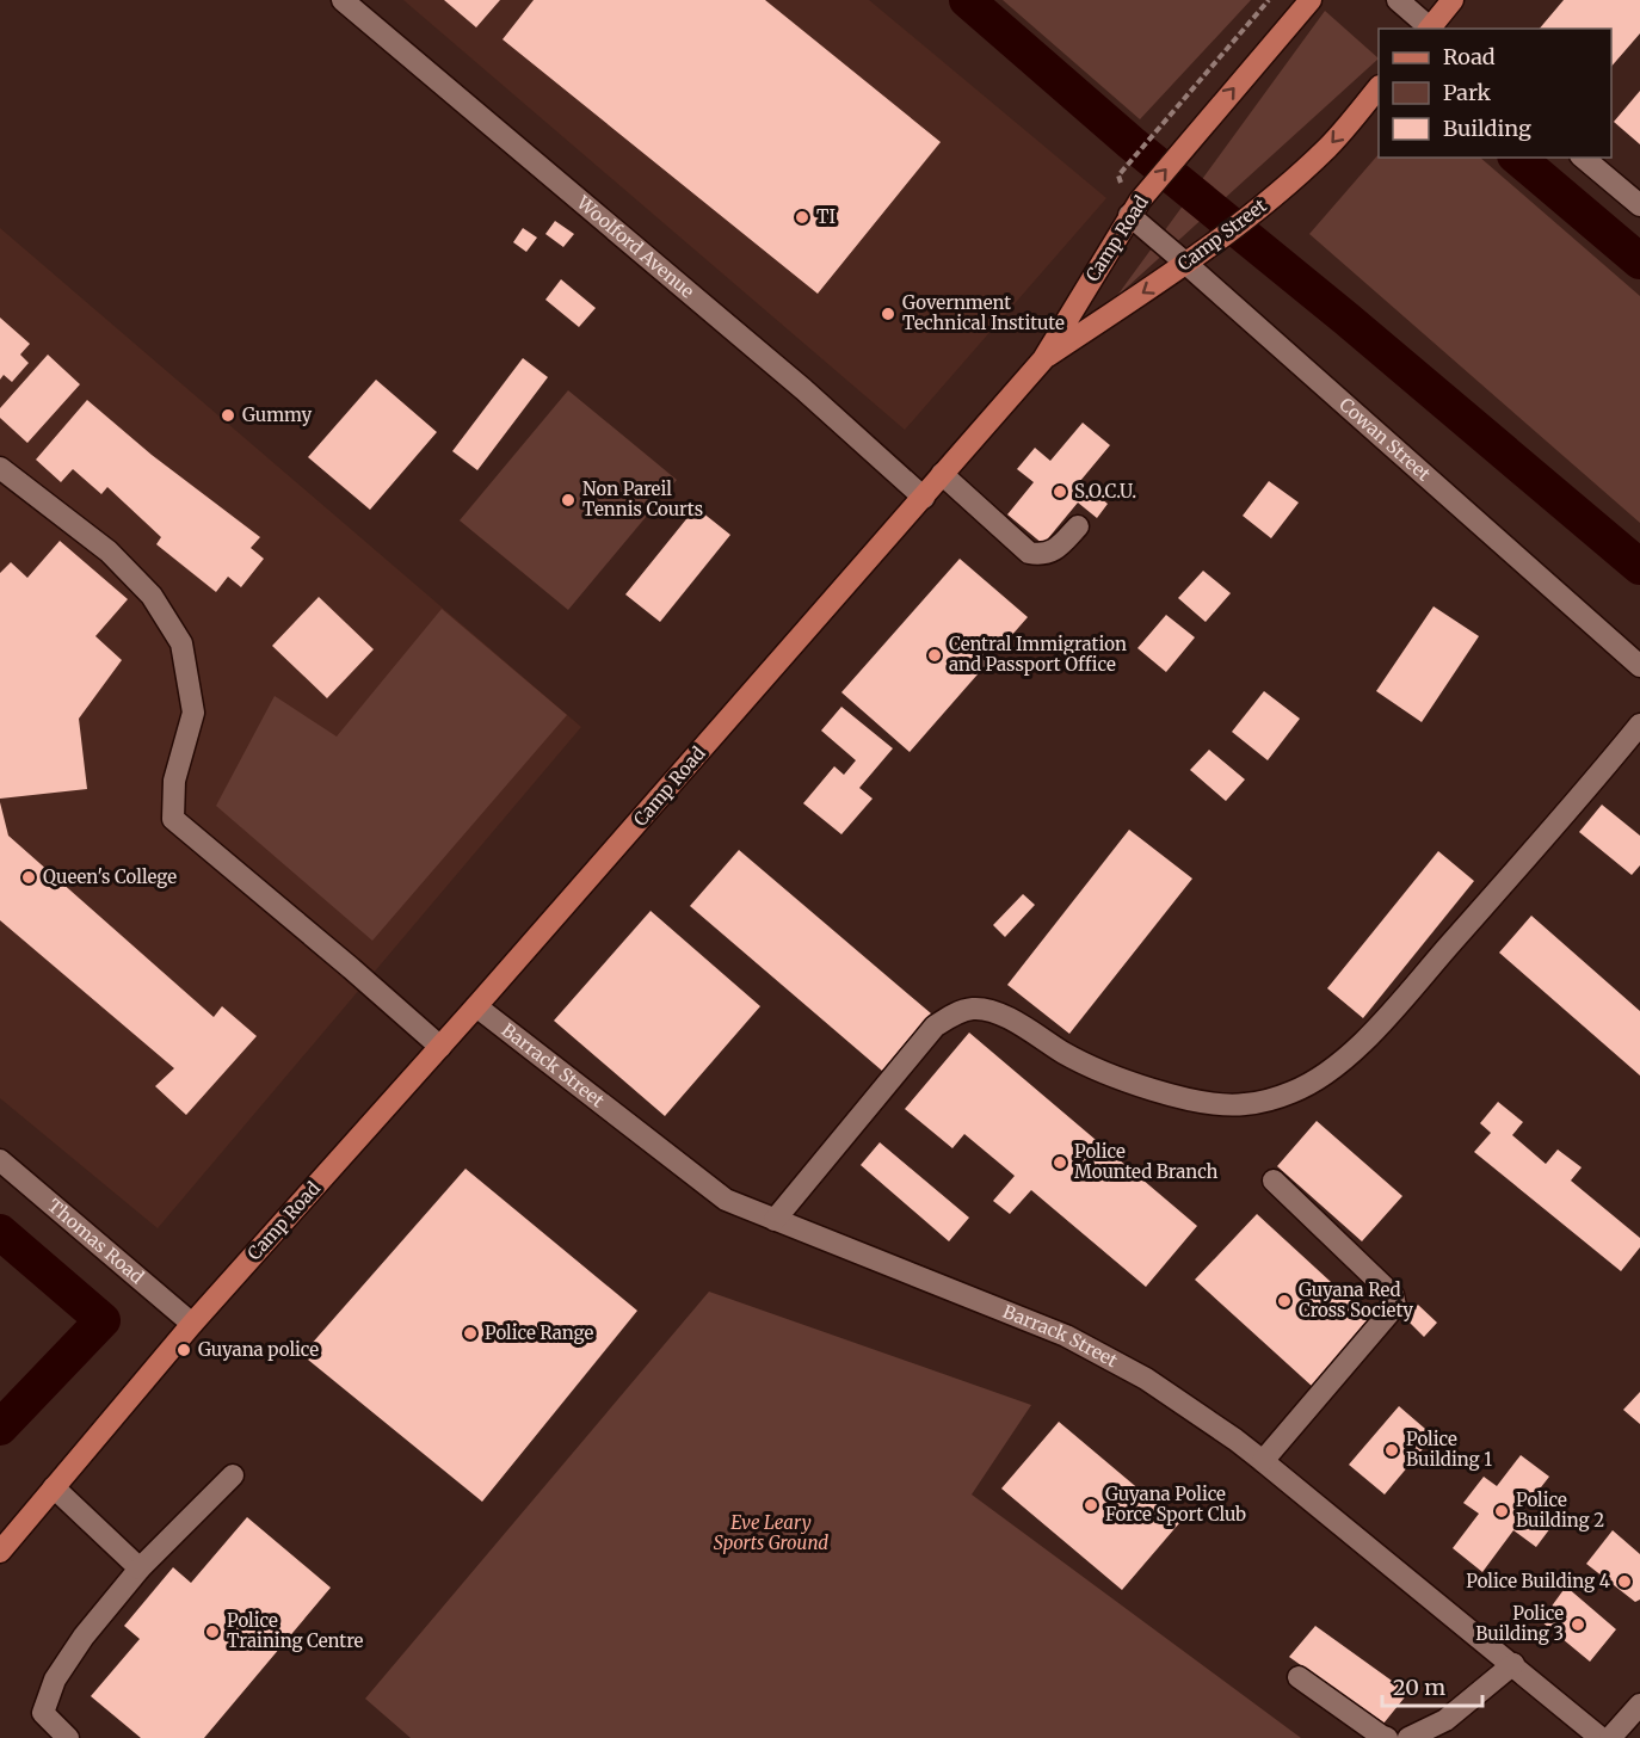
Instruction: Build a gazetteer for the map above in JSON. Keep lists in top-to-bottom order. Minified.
{"streets":{"main road":["Camp Street","Camp Road"],"street":["Woolford Avenue","Cowan Street","Barrack Street","Thomas Road"]},"crossings":[["Camp Street","Camp Road"],["Camp Street","Cowan Street"],["Camp Road","Woolford Avenue"],["Camp Road","Cowan Street"],["Camp Road","Barrack Street"],["Camp Road","Thomas Road"]],"one_way":["Camp Street"],"parks":["Eve Leary Sports Ground"],"places":["TI","Government Technical Institute","Gummy","S.O.C.U.","Non Pareil Tennis Courts","Central Immigration and Passport Office","Queen's College","Police Mounted Branch","Guyana Red Cross Society","Police Range","Guyana police","Police Building 1","Guyana Police Force Sport Club","Police Building 2","Police Building 4","Police Building 3","Police Training Centre"],"legend":["Road","Park","Building"],"scale_bar":"20 m"}
